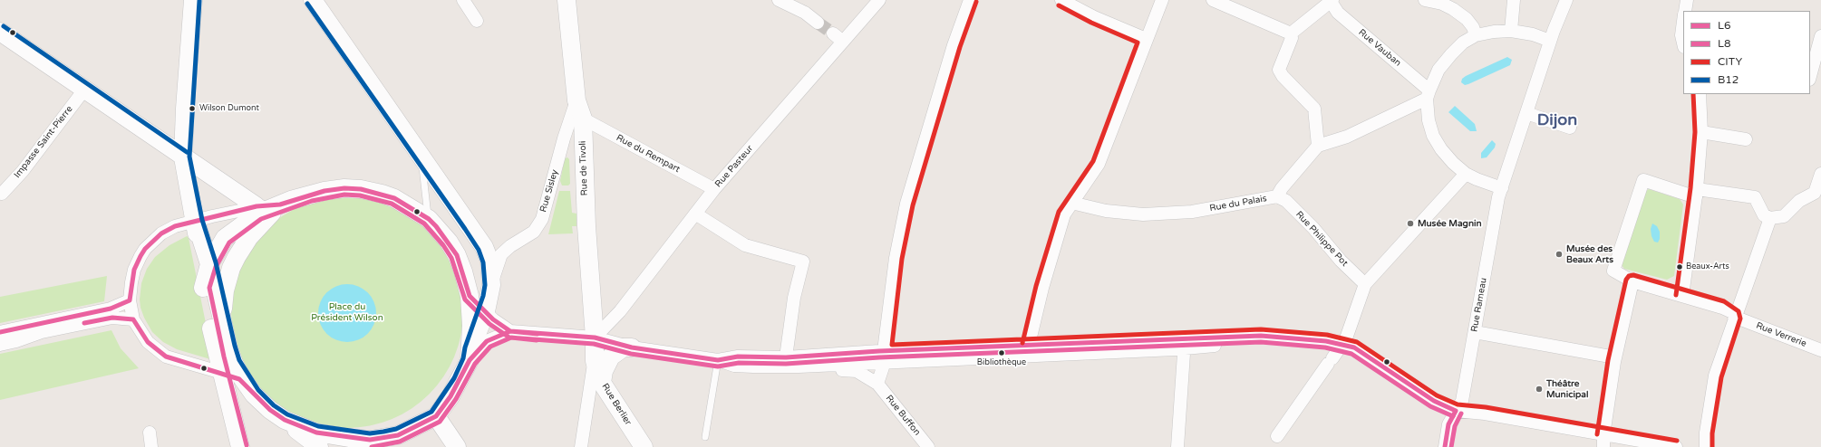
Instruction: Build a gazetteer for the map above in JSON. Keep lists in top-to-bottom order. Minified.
{"streets":{"main road":["Rue de Tivoli","Rue Berlier"],"street":["Rue Vauban","Impasse Saint-Pierre","Rue du Rempart","Rue Pasteur","Rue Sisley","Rue du Palais","Rue Philippe Pot","Rue Rameau","Rue Verrerie","Rue Buffon"]},"crossings":[["Rue du Rempart","Rue Pasteur"],["Rue du Rempart","Rue de Tivoli"],["Rue Pasteur","Rue de Tivoli"],["Rue Pasteur","Rue Berlier"],["Rue de Tivoli","Rue Sisley"],["Rue de Tivoli","Rue Berlier"],["Rue du Palais","Rue Philippe Pot"]],"districts":["Dijon"],"parks":["Place du Président Wilson"],"places":["Wilson Dumont","Musée Magnin","Musée des Beaux Arts","Beaux-Arts","Bibliothèque","Théâtre Municipal"],"lines":["transit line B12","transit line CITY","transit line L6","transit line L8"],"legend":["L6","L8","CITY","B12"]}
